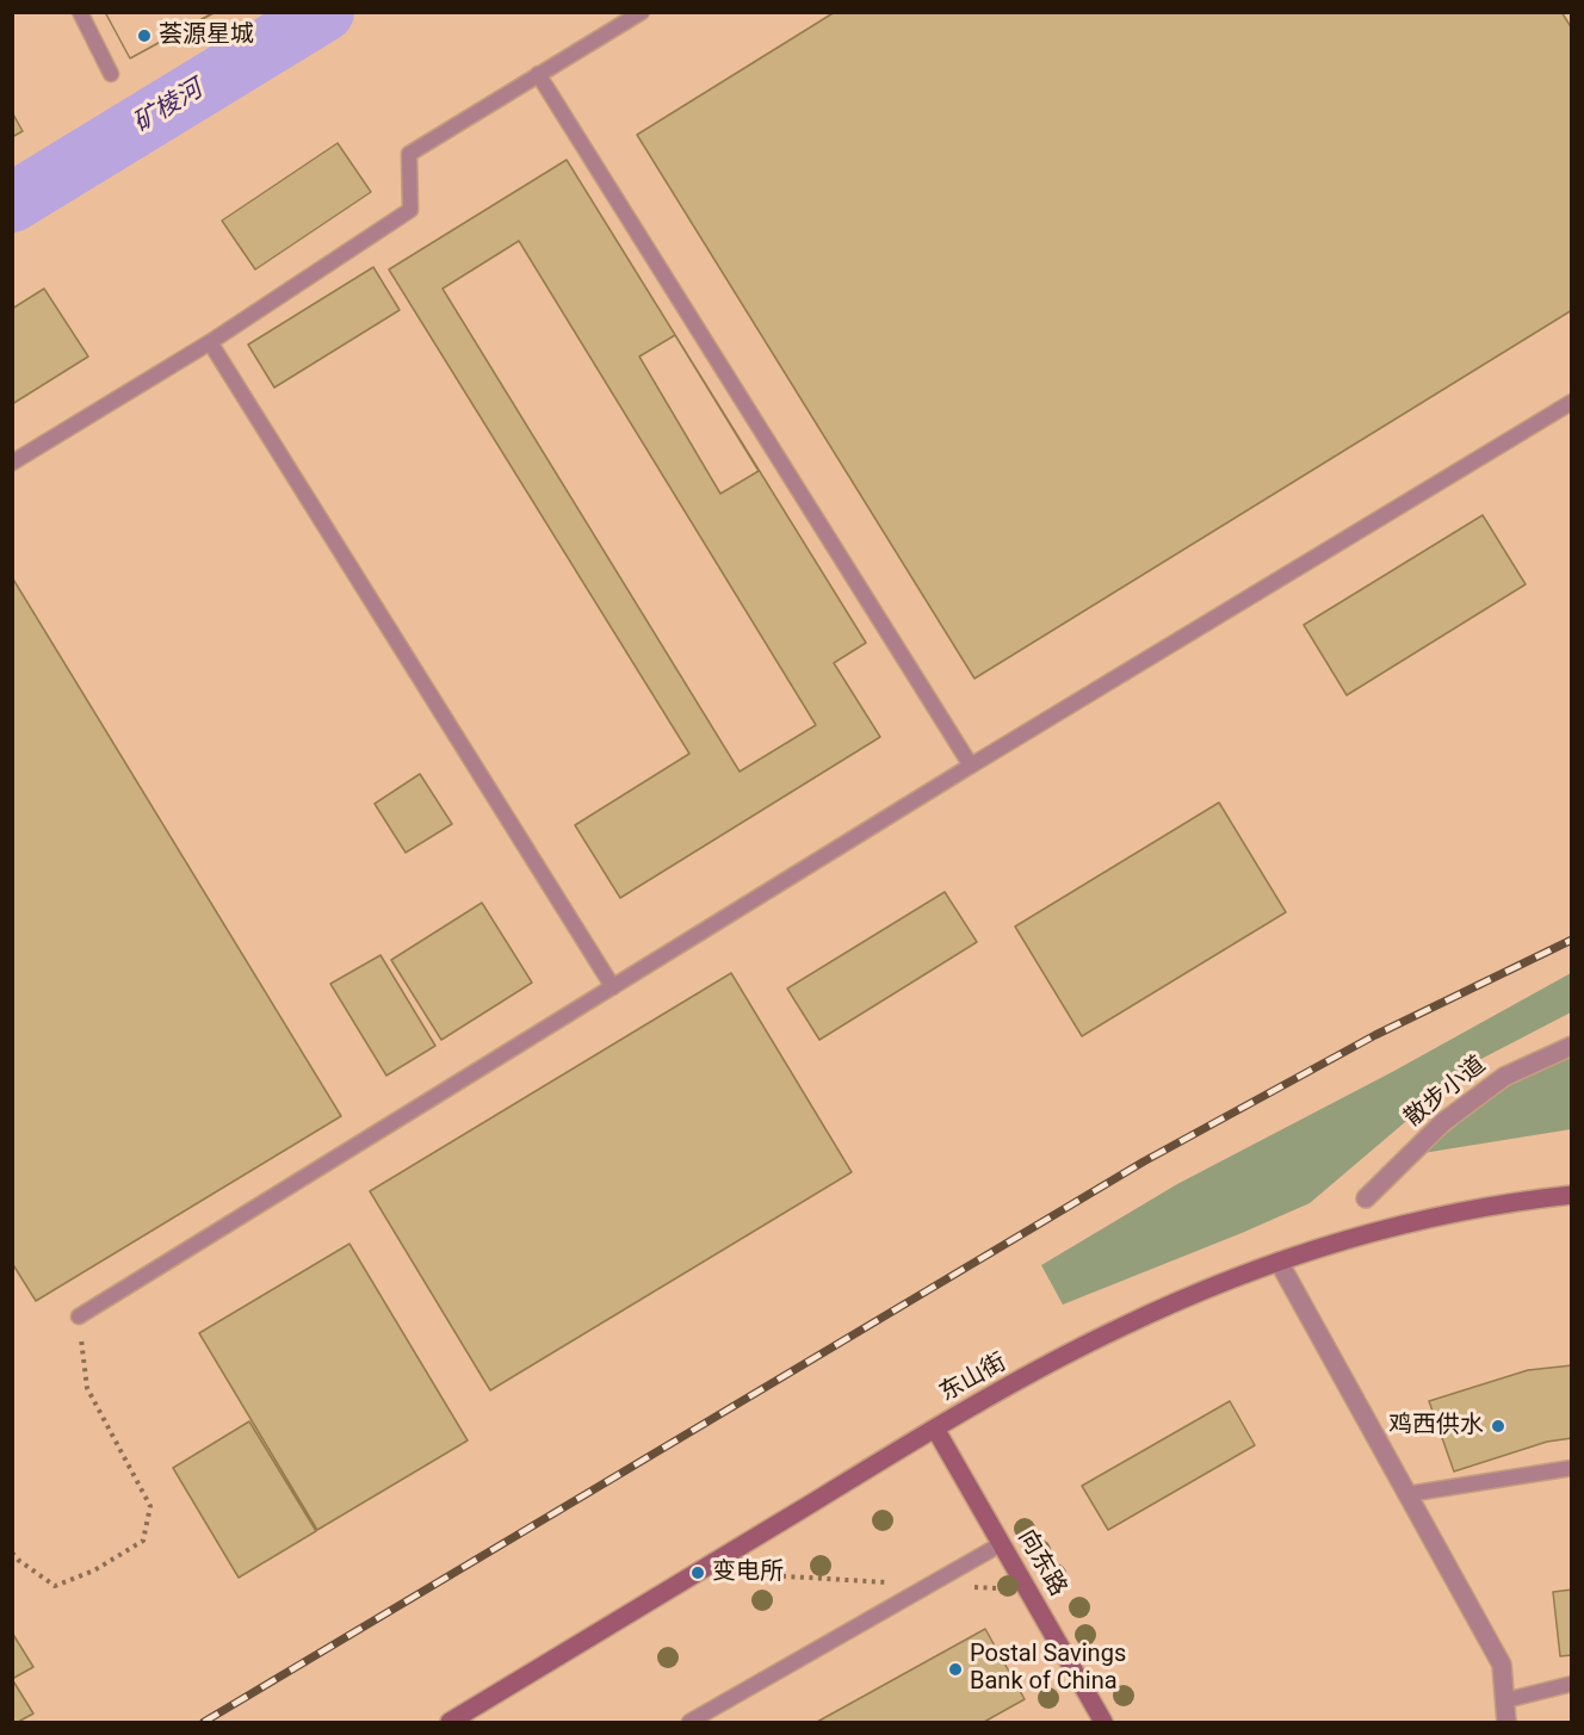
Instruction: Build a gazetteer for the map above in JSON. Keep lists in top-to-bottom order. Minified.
{"streets":{"main road":["东山街","向东路"],"street":["散步小道"]},"crossings":[["东山街","向东路"]],"water":["矿棱河"],"places":["荟源星城","鸡西供水","变电所","Postal Savings Bank of China"]}
